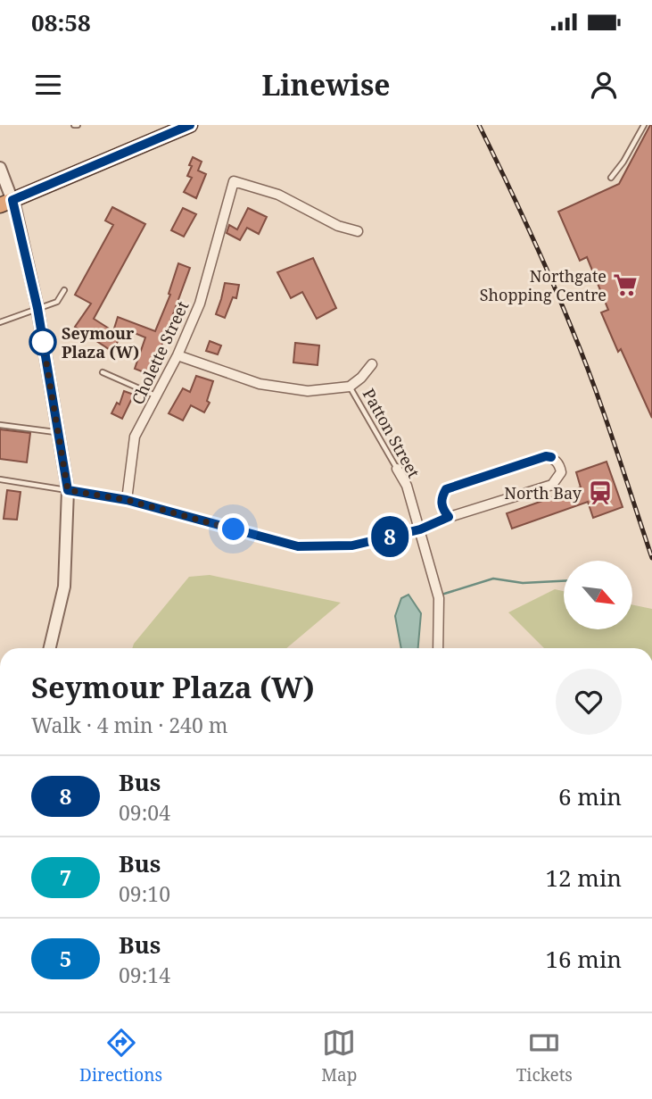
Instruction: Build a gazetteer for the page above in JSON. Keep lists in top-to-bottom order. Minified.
{"streets":{"street":["Cholette Street","Patton Street"]},"crossings":[["Cholette Street","Patton Street"]],"places":{"supermarket":["Northgate Shopping Centre"],"other":["Seymour Plaza (W)"],"station":["North Bay"]},"lines":["bus line 8"],"north":"bottom right","page":{"status":"08:58","header":"Linewise","on_map":"8","heading":["Seymour Plaza (W)","Walk · 4 min · 240 m"],"list":[{"mark":"8","name":"Bus","note":"09:04","value":"6 min"},{"mark":"7","name":"Bus","note":"09:10","value":"12 min"},{"mark":"5","name":"Bus","note":"09:14","value":"16 min"}],"tabs":["Directions","Map","Tickets"]}}
